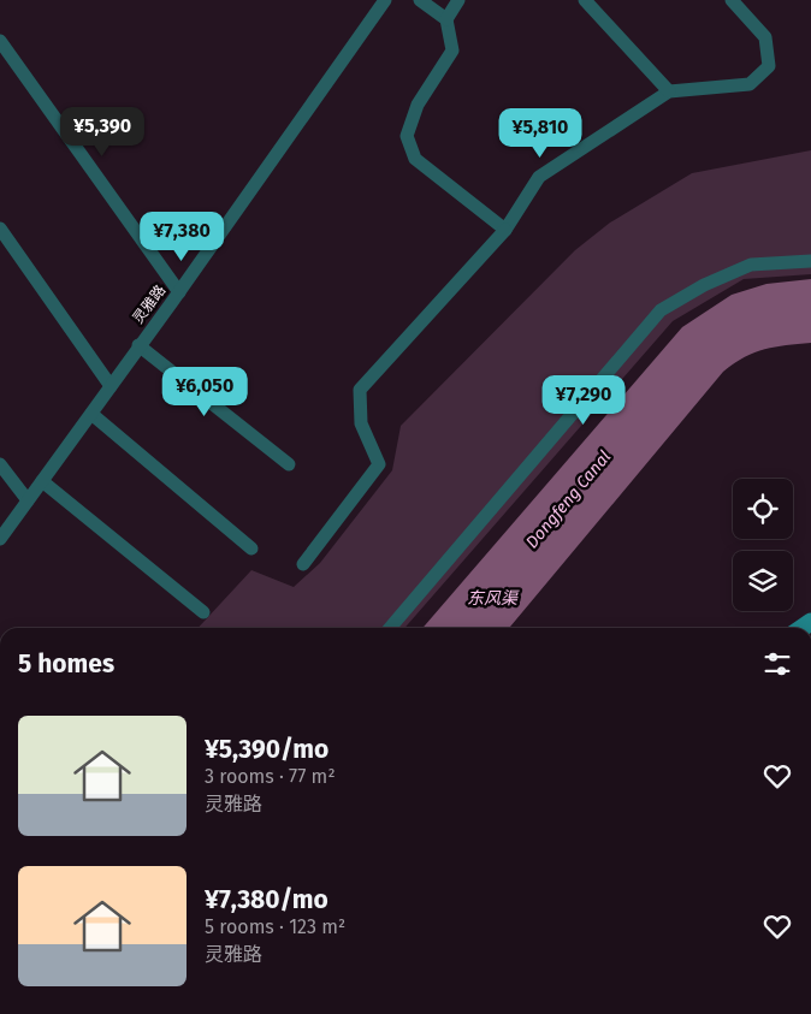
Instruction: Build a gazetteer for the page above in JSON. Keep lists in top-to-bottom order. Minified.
{"streets":{"street":["灵雅路"]},"water":["Dongfeng Canal","东风渠"],"page":{"price":["¥5,390","¥5,810","¥7,380","¥6,050","¥7,290"],"heading":"5 homes","list":[{"name":"¥5,390/mo","note":"3 rooms · 77 m² · 灵雅路"},{"name":"¥7,380/mo","note":"5 rooms · 123 m² · 灵雅路"}]}}
